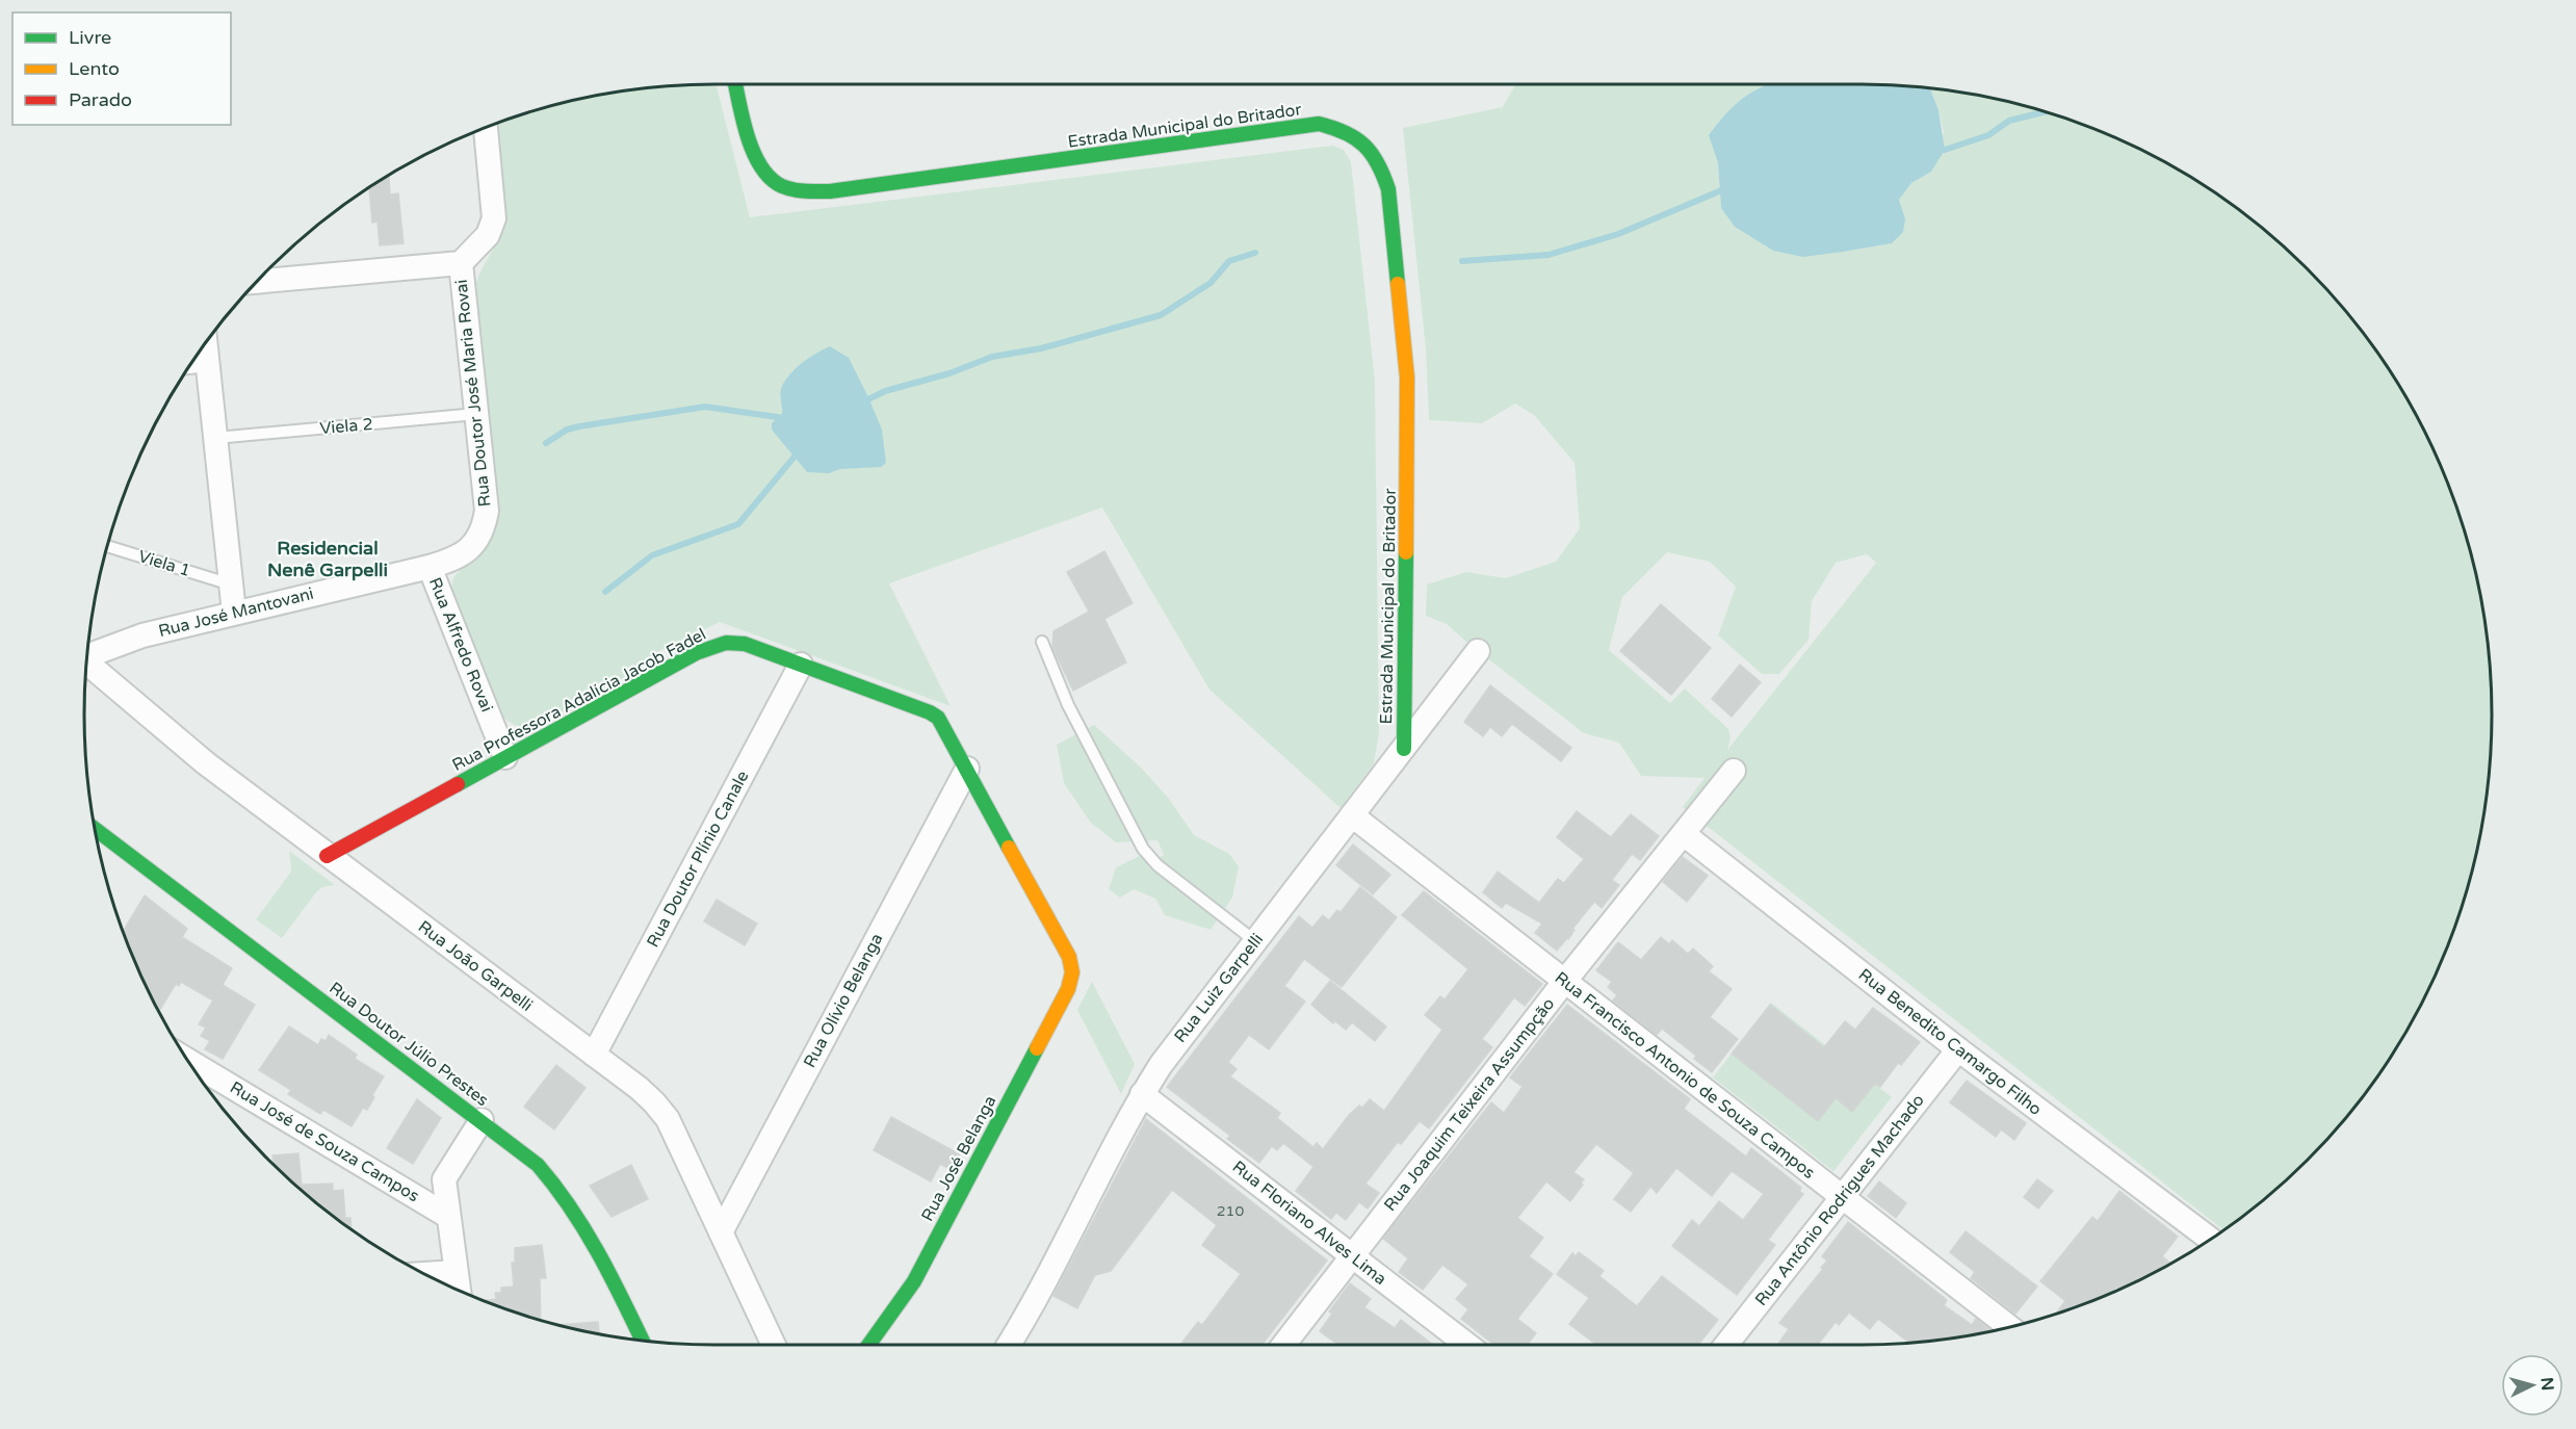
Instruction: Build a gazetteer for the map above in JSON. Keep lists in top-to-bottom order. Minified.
{"streets":{"street":["Estrada Municipal do Britador","Rua Doutor José Maria Rovai","Rua José Mantovani","Rua Alfredo Rovai","Rua Professora Adalícia Jacob Fadel","Rua Doutor Plínio Canale","Rua João Garpelli","Rua Luiz Garpelli","Rua Olívio Belanga","Rua Benedito Camargo Filho","Rua Doutor Júlio Prestes","Rua Francisco Antonio de Souza Campos","Rua Joaquim Teixeira Assumpção","Rua José de Souza Campos","Rua José Belanga","Rua Antônio Rodrigues Machado","Rua Floriano Alves Lima"],"lane":["Viela 2","Viela 1"]},"crossings":[["Estrada Municipal do Britador","Rua Luiz Garpelli"],["Rua Doutor José Maria Rovai","Viela 2"],["Rua Doutor José Maria Rovai","Rua José Mantovani"],["Rua Doutor José Maria Rovai","Rua Alfredo Rovai"],["Rua José Mantovani","Rua Alfredo Rovai"],["Rua Alfredo Rovai","Rua Professora Adalícia Jacob Fadel"],["Rua Professora Adalícia Jacob Fadel","Rua Doutor Plínio Canale"],["Rua Professora Adalícia Jacob Fadel","Rua João Garpelli"],["Rua Professora Adalícia Jacob Fadel","Rua Olívio Belanga"],["Rua Professora Adalícia Jacob Fadel","Rua José Belanga"],["Rua Doutor Plínio Canale","Rua João Garpelli"],["Rua João Garpelli","Rua Olívio Belanga"],["Rua Luiz Garpelli","Rua Francisco Antonio de Souza Campos"],["Rua Luiz Garpelli","Rua Floriano Alves Lima"],["Rua Benedito Camargo Filho","Rua Joaquim Teixeira Assumpção"],["Rua Benedito Camargo Filho","Rua Antônio Rodrigues Machado"],["Rua Francisco Antonio de Souza Campos","Rua Joaquim Teixeira Assumpção"],["Rua Francisco Antonio de Souza Campos","Rua Antônio Rodrigues Machado"],["Rua Joaquim Teixeira Assumpção","Rua Floriano Alves Lima"]],"districts":["Residencial Nenê Garpelli"],"house_numbers":["210"],"legend":["Livre","Lento","Parado"],"north":"right"}
